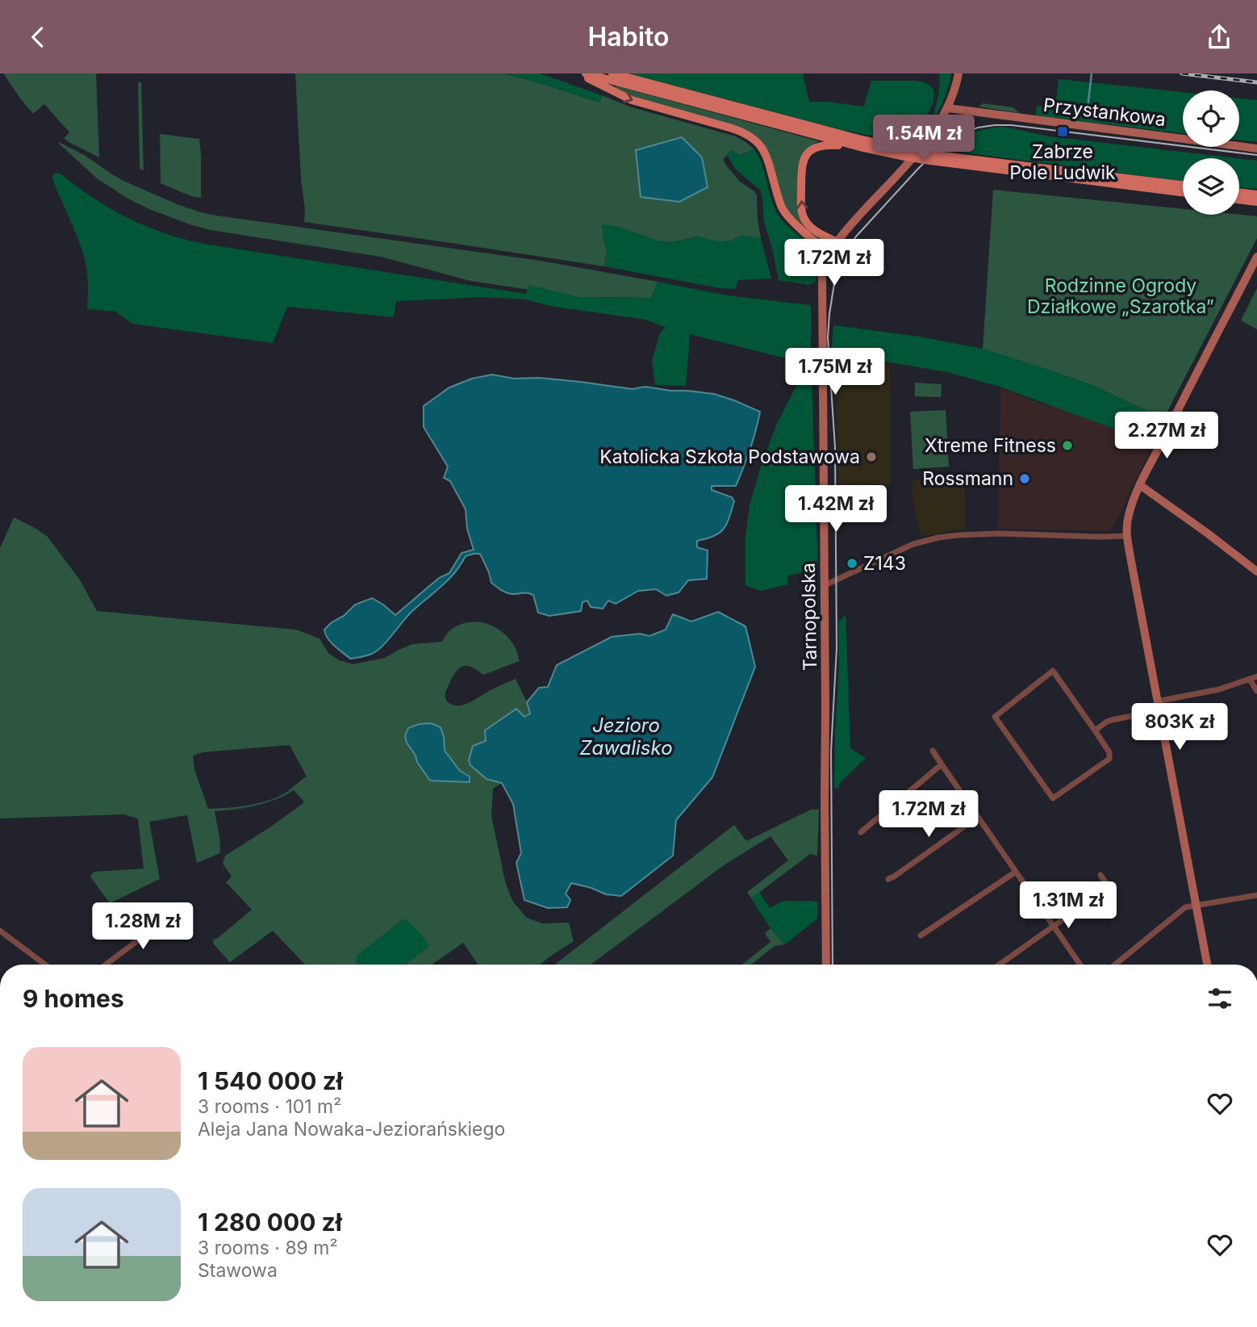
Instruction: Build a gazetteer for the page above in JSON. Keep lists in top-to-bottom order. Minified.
{"streets":{"main road":["Przystankowa","Tarnopolska"]},"water":["Jezioro Zawalisko"],"parks":["Rodzinne Ogrody Działkowe „Szarotka”"],"places":{"transit":["Zabrze Pole Ludwik"],"other":["Xtreme Fitness","Katolicka Szkoła Podstawowa","Rossmann","Z143"]},"page":{"header":"Habito","price":["1.54M zł","1.72M zł","1.75M zł","2.27M zł","1.42M zł","803K zł","1.72M zł","1.31M zł","1.28M zł"],"heading":"9 homes","list":[{"name":"1 540 000 zł","note":"3 rooms · 101 m² · Aleja Jana Nowaka-Jeziorańskiego"},{"name":"1 280 000 zł","note":"3 rooms · 89 m² · Stawowa"}]}}
